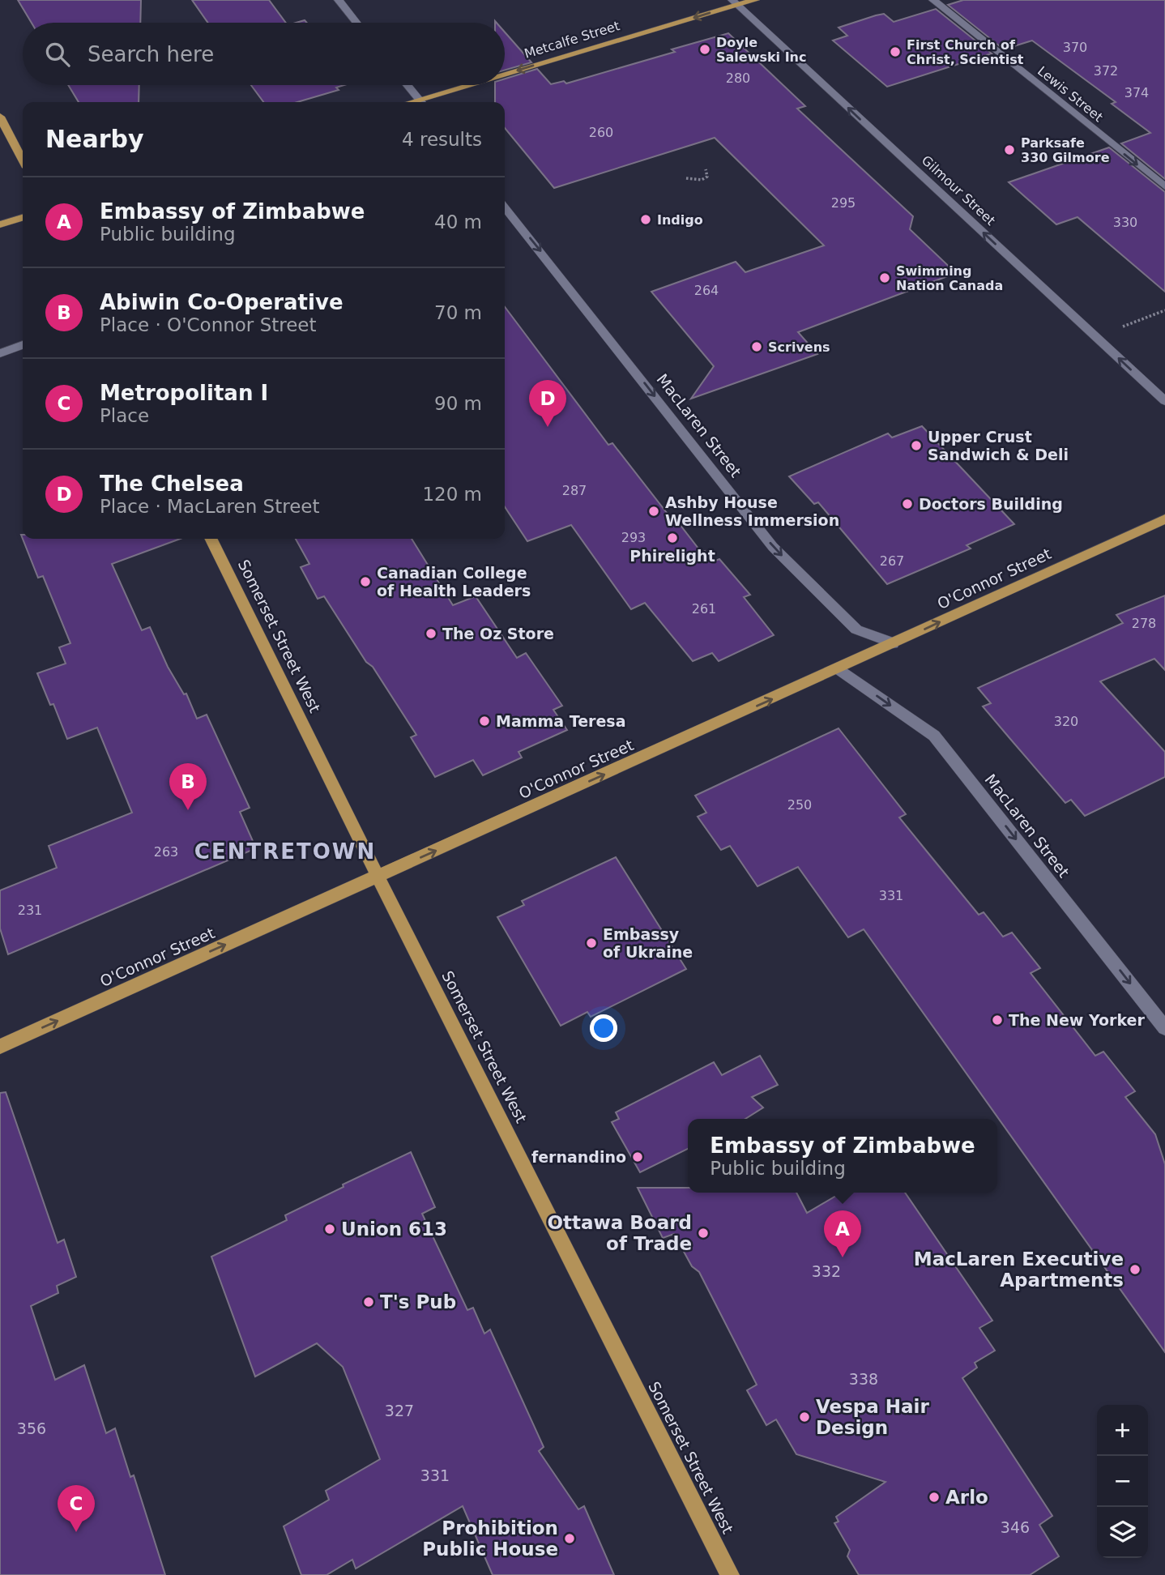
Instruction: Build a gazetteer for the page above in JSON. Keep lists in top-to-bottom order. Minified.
{"streets":{"main road":["Metcalfe Street","O'Connor Street","Somerset Street West"],"street":["Lewis Street","Gilmour Street","MacLaren Street"]},"crossings":[["Metcalfe Street","Gilmour Street"],["MacLaren Street","O'Connor Street"],["O'Connor Street","Somerset Street West"]],"one_way":["Metcalfe Street","Lewis Street","Gilmour Street","MacLaren Street","O'Connor Street"],"districts":["CENTRETOWN"],"places":["Doyle Salewski Inc","First Church of Christ, Scientist","Parksafe 330 Gilmore","Indigo","Swimming Nation Canada","Scrivens","Upper Crust Sandwich & Deli","Doctors Building","Ashby House Wellness Immersion","Phirelight","Canadian College of Health Leaders","The Oz Store","Mamma Teresa","Embassy of Ukraine","The New Yorker","fernandino","Union 613","Ottawa Board of Trade","MacLaren Executive Apartments","T's Pub","Vespa Hair Design","Arlo","Prohibition Public House"],"house_numbers":["370","372","280","374","260","295","330","264","287","293","267","261","278","320","250","263","331","231","332","338","327","356","331","346"],"page":{"search":"Search here","heading":["Nearby","4 results"],"list":[{"mark":"A","name":"Embassy of Zimbabwe","note":"Public building","value":"40 m"},{"mark":"B","name":"Abiwin Co-Operative","note":"Place · O'Connor Street","value":"70 m"},{"mark":"C","name":"Metropolitan I","note":"Place","value":"90 m"},{"mark":"D","name":"The Chelsea","note":"Place · MacLaren Street","value":"120 m"}],"pins":["D","B","A","C"],"popup":["Embassy of Zimbabwe","Public building"],"map_buttons":["+","−"]}}
